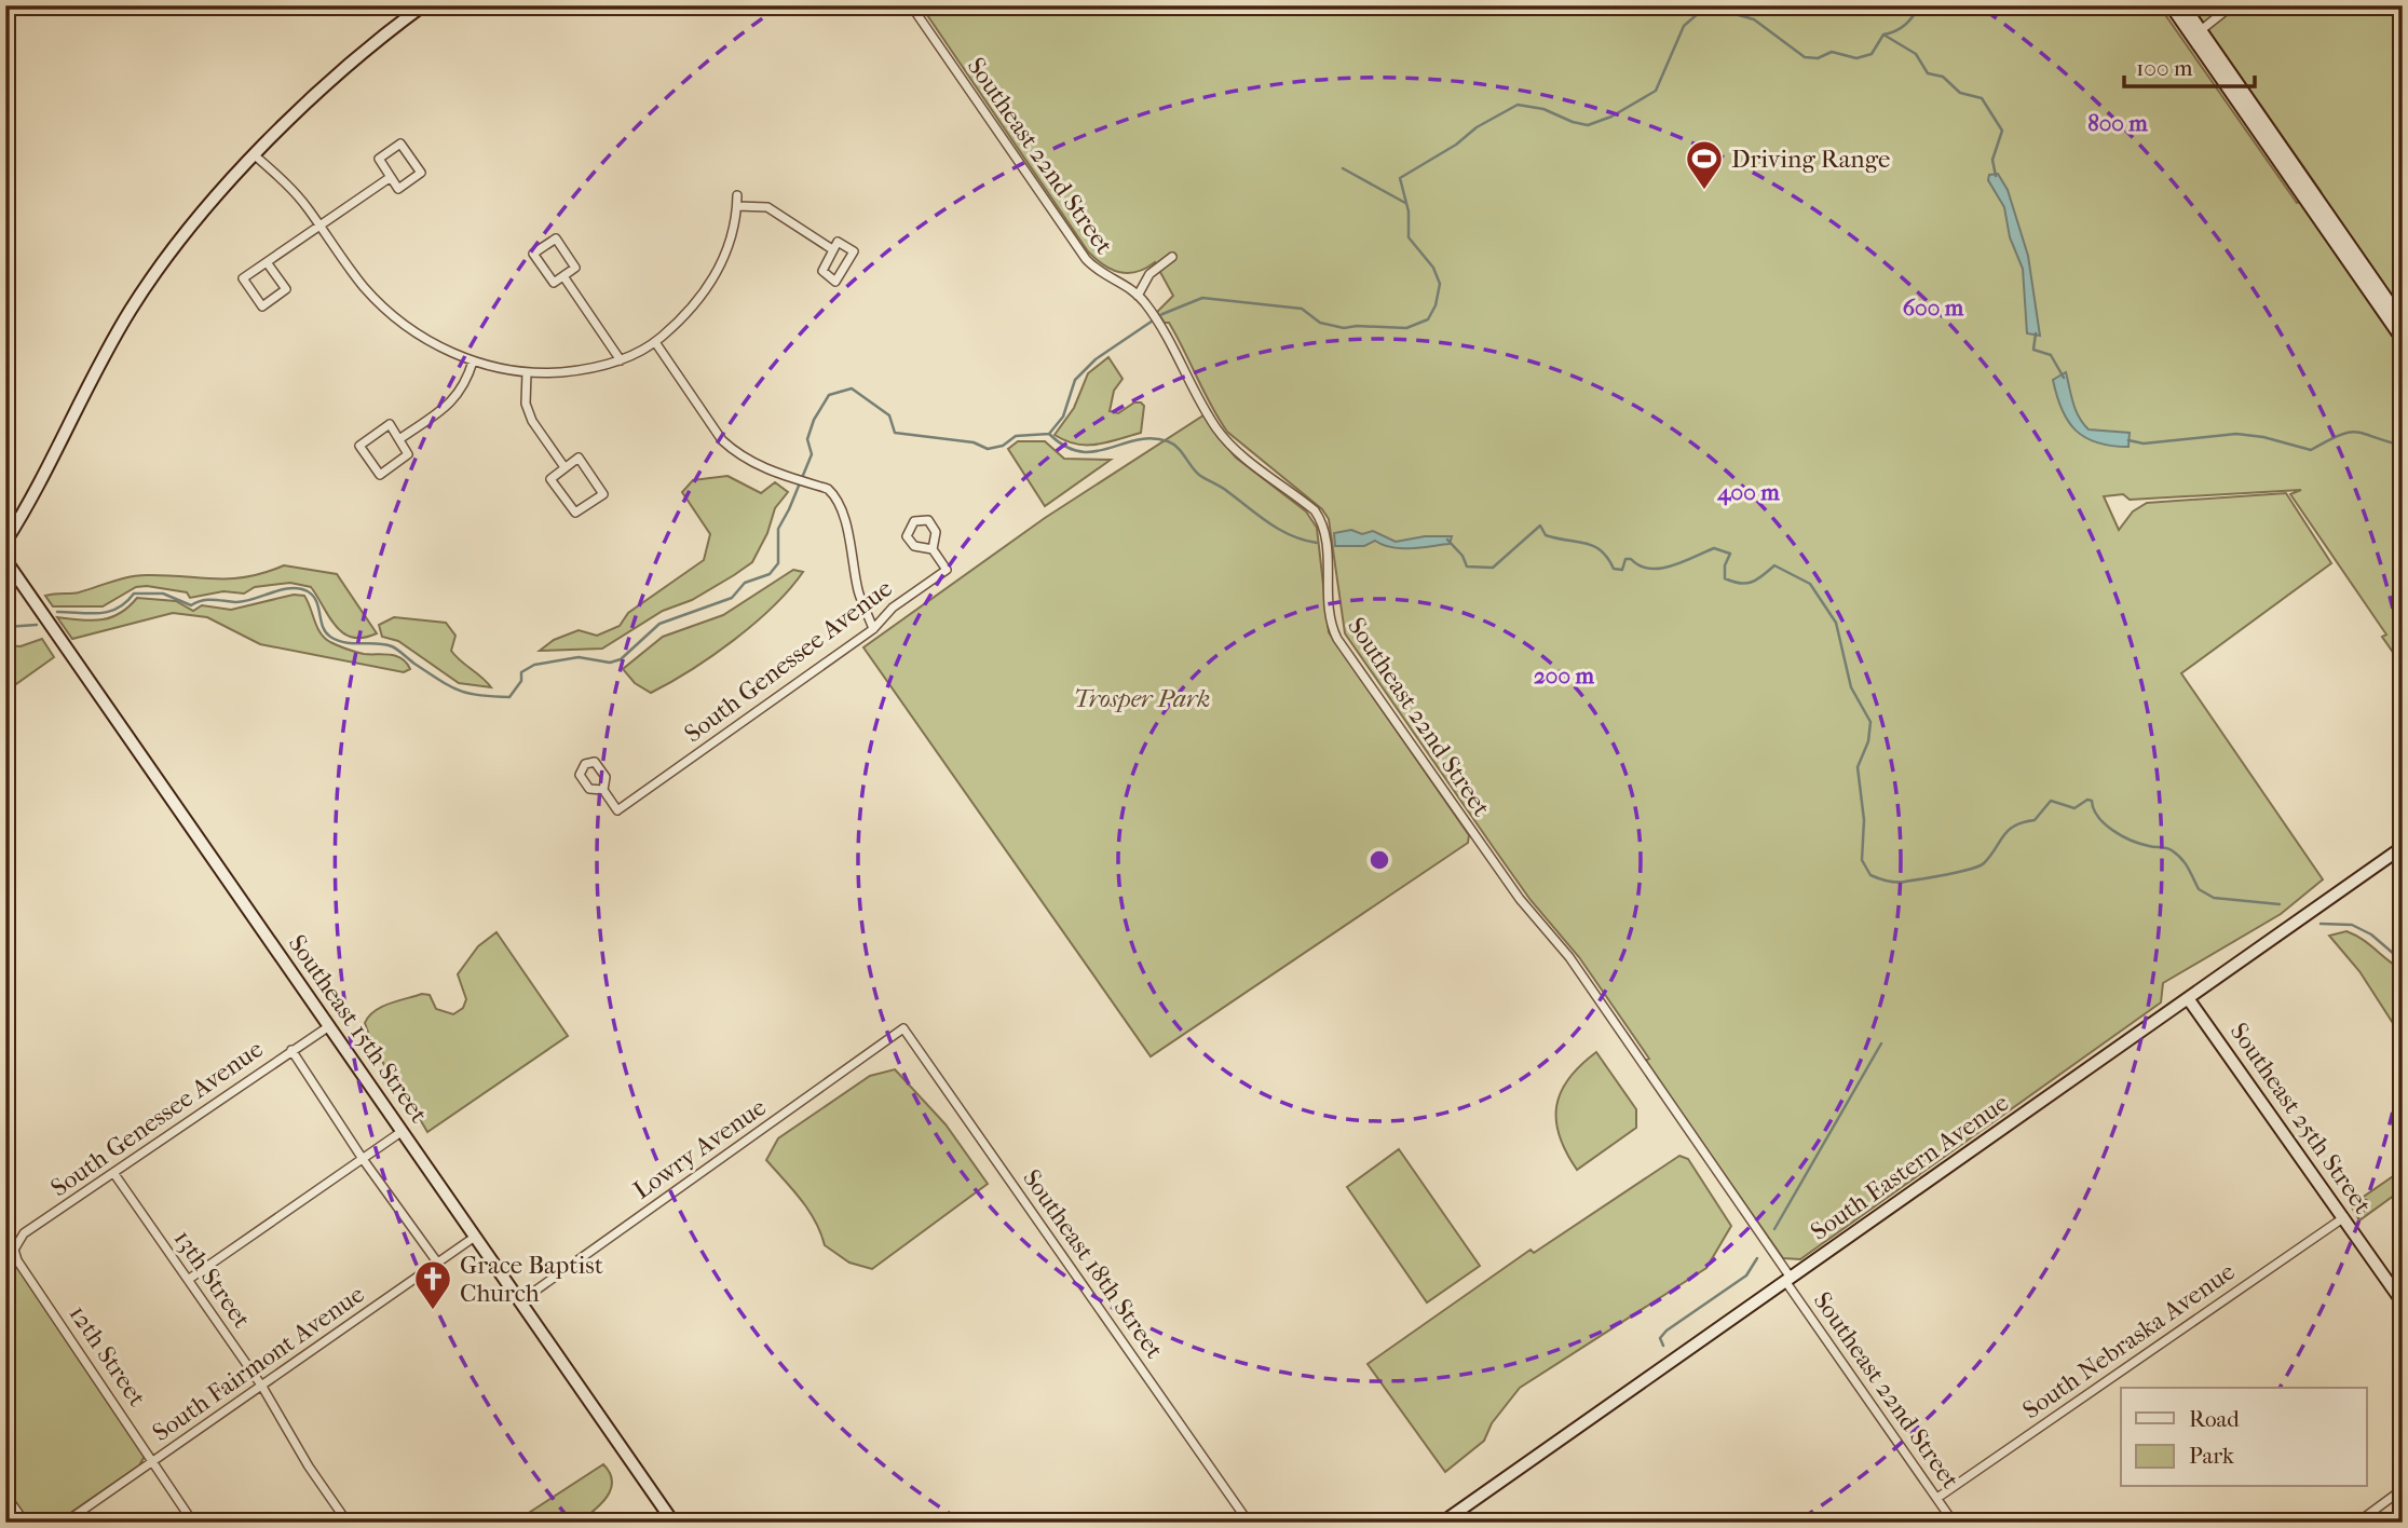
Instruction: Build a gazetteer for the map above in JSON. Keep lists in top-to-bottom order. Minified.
{"streets":{"main road":["Southeast 15th Street","Southeast 25th Street","South Eastern Avenue"],"street":["Southeast 22nd Street","South Genessee Avenue","Lowry Avenue","Southeast 18th Street","13th Street","South Nebraska Avenue","12th Street","South Fairmont Avenue"]},"crossings":[["Southeast 22nd Street","South Eastern Avenue"],["Southeast 22nd Street","South Nebraska Avenue"],["South Genessee Avenue","Southeast 15th Street"],["South Genessee Avenue","13th Street"],["South Genessee Avenue","12th Street"],["Southeast 15th Street","Lowry Avenue"],["Southeast 15th Street","South Fairmont Avenue"],["Southeast 25th Street","South Eastern Avenue"],["Southeast 25th Street","South Nebraska Avenue"],["Lowry Avenue","Southeast 18th Street"],["13th Street","South Fairmont Avenue"],["12th Street","South Fairmont Avenue"]],"parks":["Trosper Park"],"places":{"sports":["Driving Range"],"church":["Grace Baptist Church"]},"legend":["Road","Park"],"scale_bar":"100 m","rings":["800 m","600 m","400 m","200 m"]}
